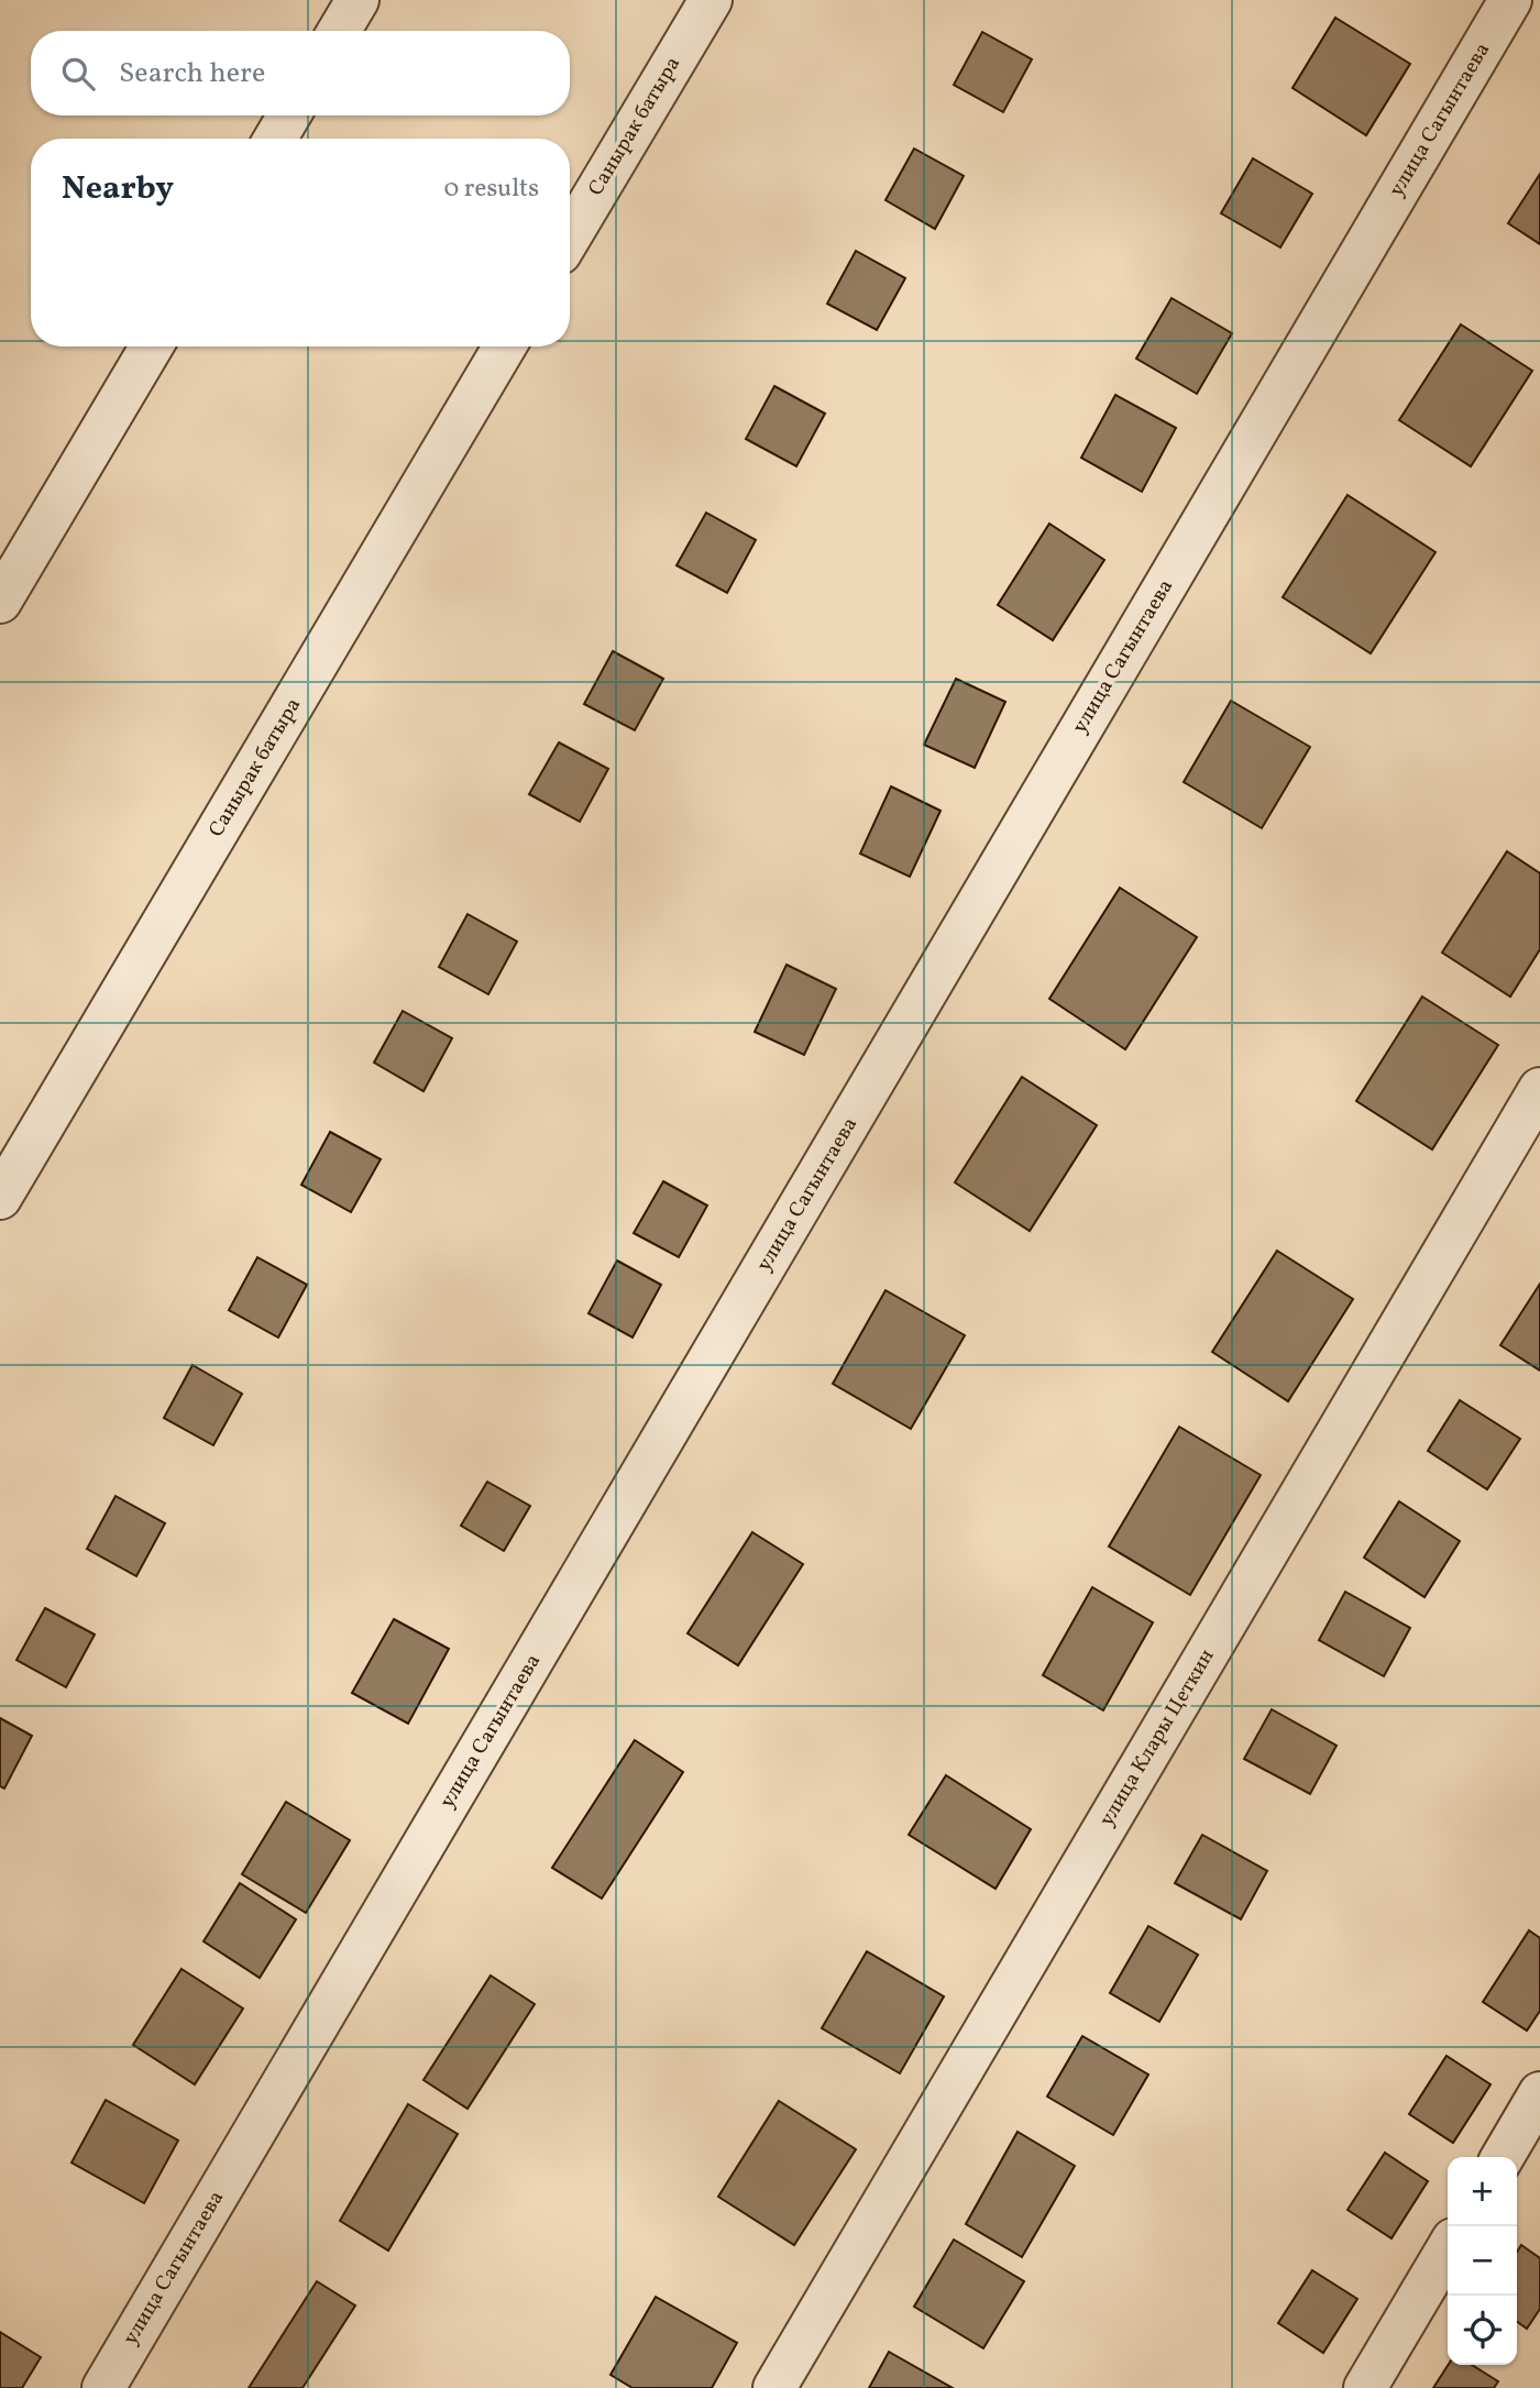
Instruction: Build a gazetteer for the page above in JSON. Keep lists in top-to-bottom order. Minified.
{"streets":{"street":["улица Сагынтаева","Санырак батыра","улица Клары Цеткин"]},"page":{"search":"Search here","heading":["Nearby","0 results"],"map_buttons":["+","−"]}}
